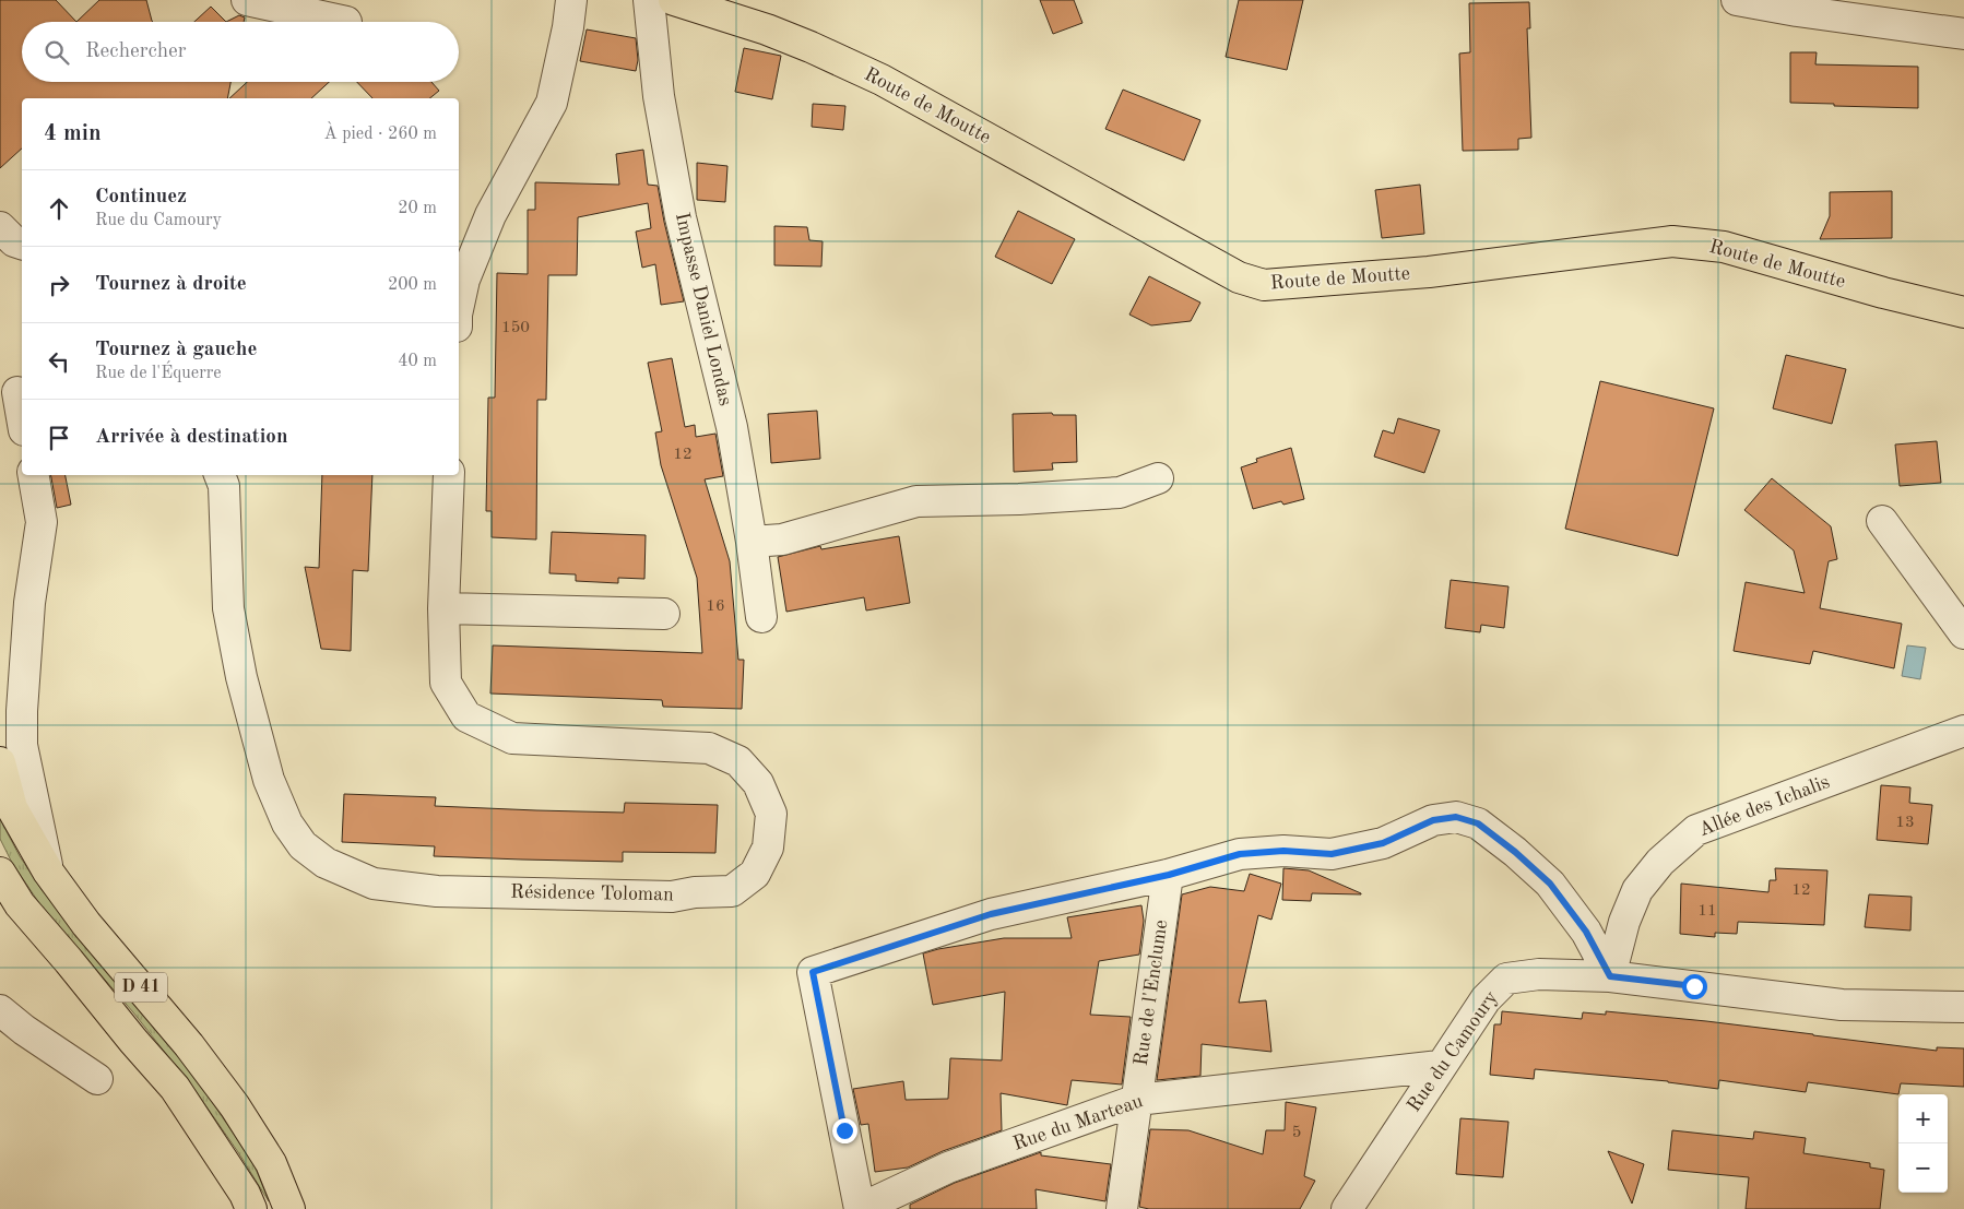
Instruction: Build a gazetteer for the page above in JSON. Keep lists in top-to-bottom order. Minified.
{"streets":{"main road":["Route de Moutte","D 41"],"street":["Impasse Daniel Londas","Allée des Ichalis","Résidence Toloman","Rue de l'Enclume","Rue du Camoury","Rue du Marteau"]},"crossings":[["Allée des Ichalis","Rue du Camoury"],["Rue de l'Enclume","Rue du Marteau"],["Rue du Camoury","Rue du Marteau"]],"house_numbers":["150","12","16","13","12","11","5"],"page":{"search":"Rechercher","heading":["4 min","À pied · 260 m"],"list":[["Continuez","Rue du Camoury","20 m"],["Tournez à droite","200 m"],["Tournez à gauche","Rue de l'Équerre","40 m"],"Arrivée à destination"],"map_buttons":["+","−"]}}
